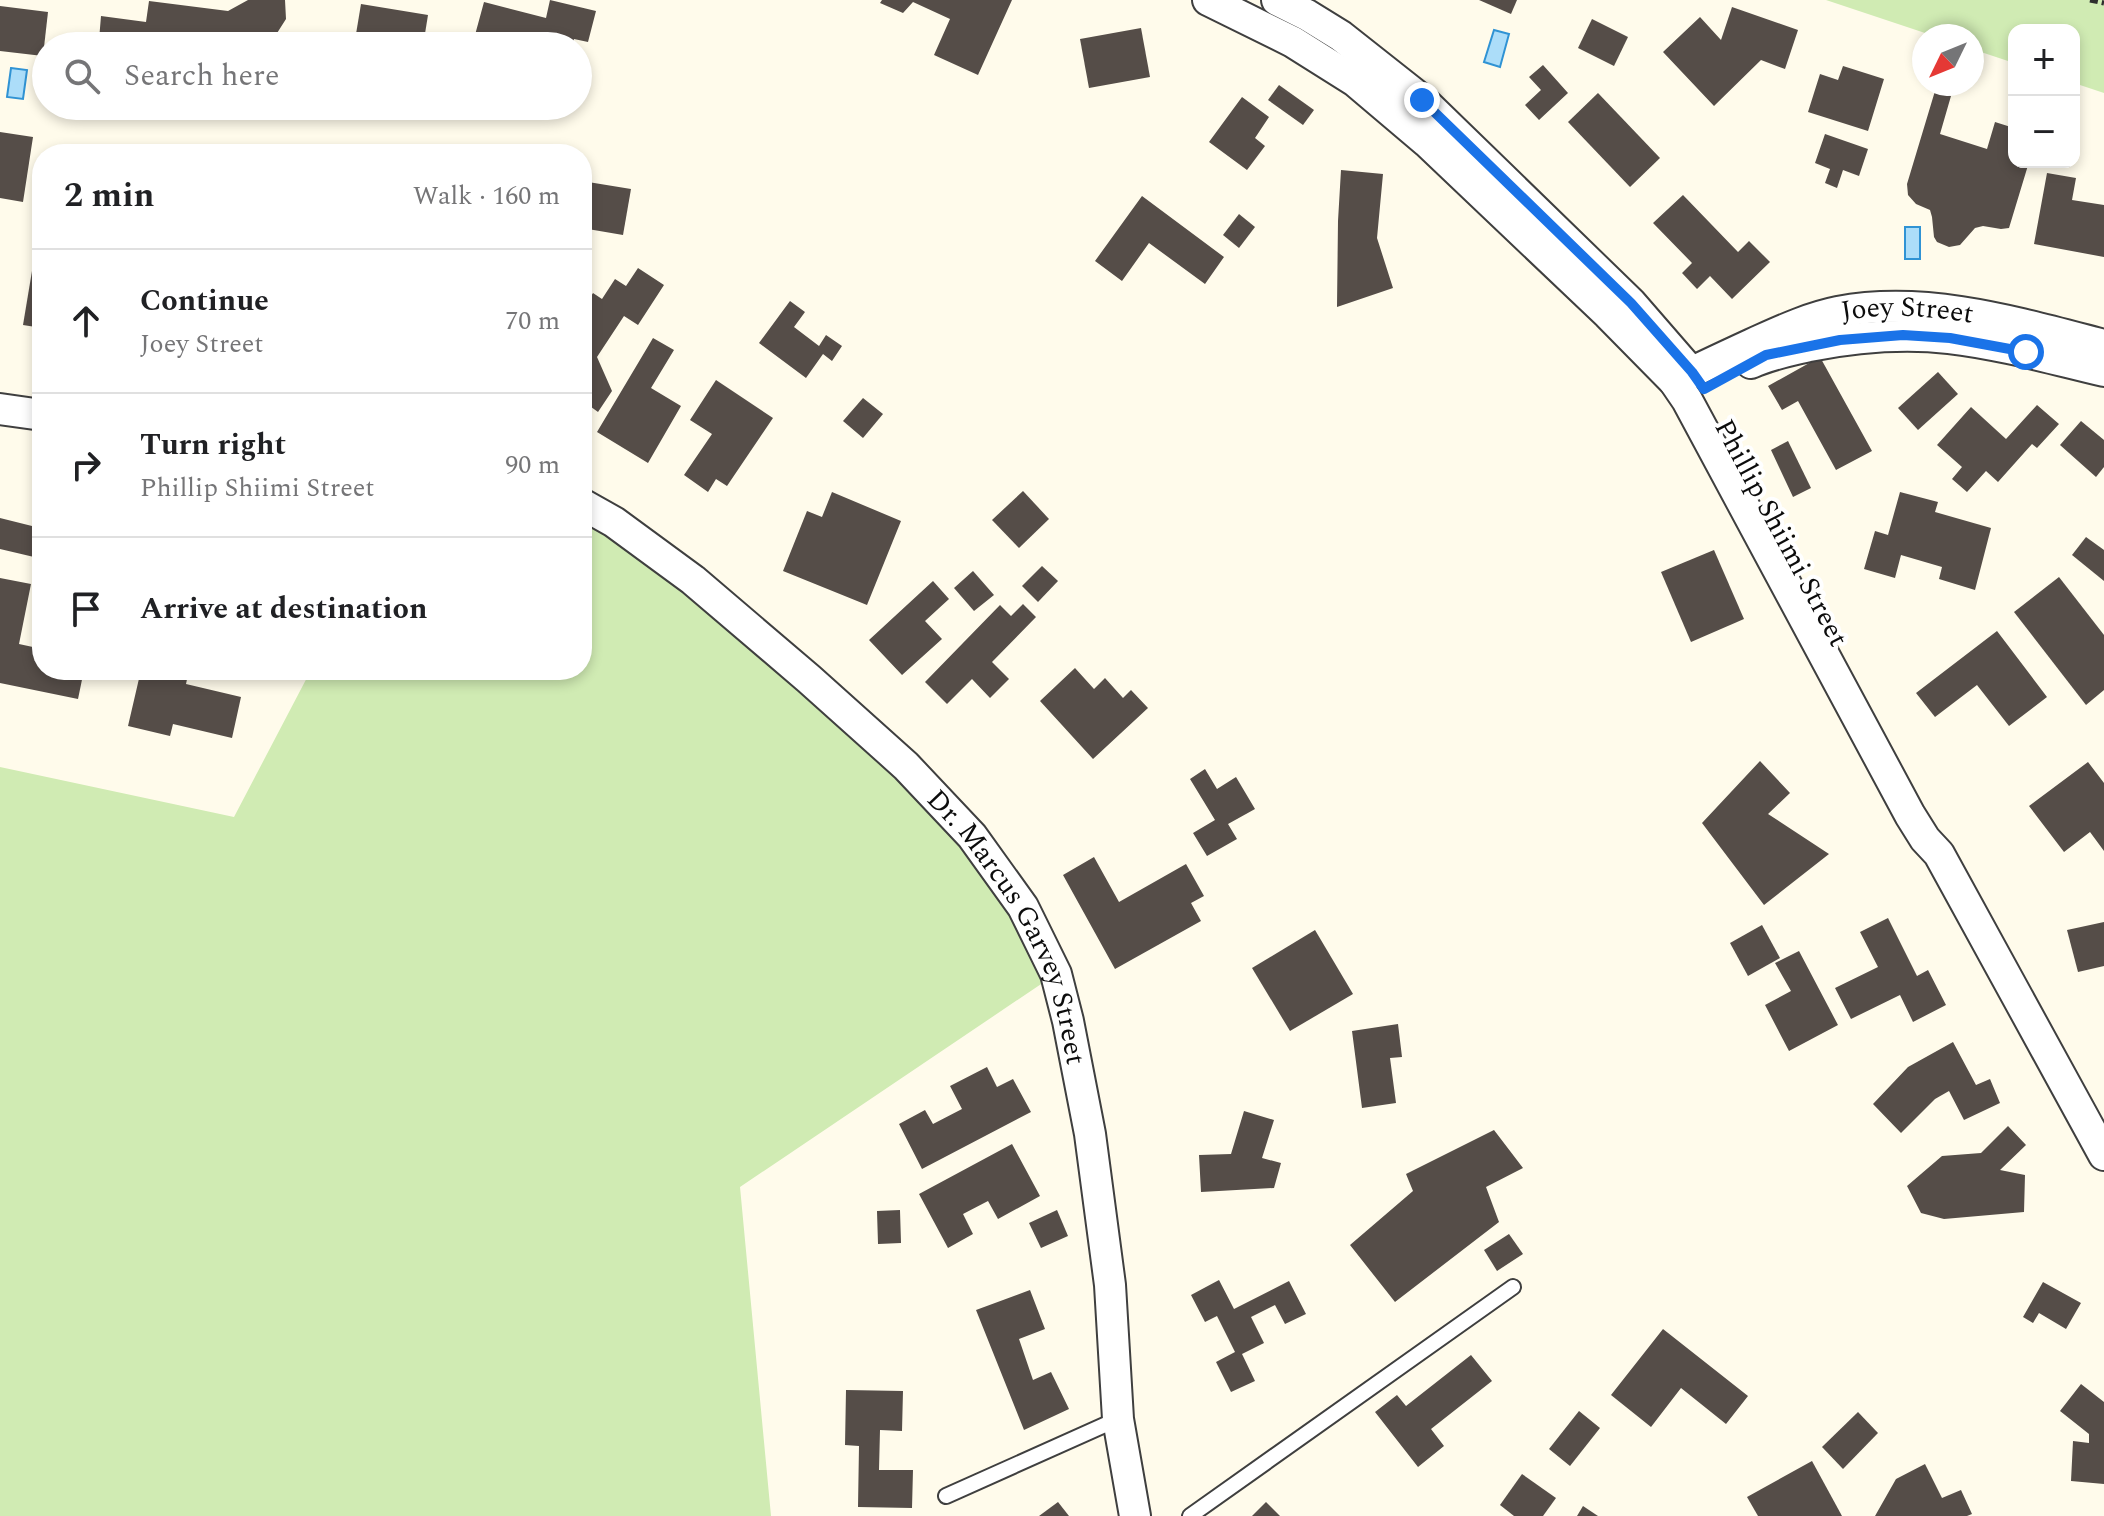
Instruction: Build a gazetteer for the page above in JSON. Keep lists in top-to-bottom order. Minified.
{"streets":{"street":["Joey Street","Phillip Shiimi Street","Dr. Marcus Garvey Street"]},"crossings":[["Joey Street","Phillip Shiimi Street"]],"north":"bottom left","page":{"map_buttons":["+","−"],"search":"Search here","heading":["2 min","Walk · 160 m"],"list":[["Continue","Joey Street","70 m"],["Turn right","Phillip Shiimi Street","90 m"],"Arrive at destination"]}}
